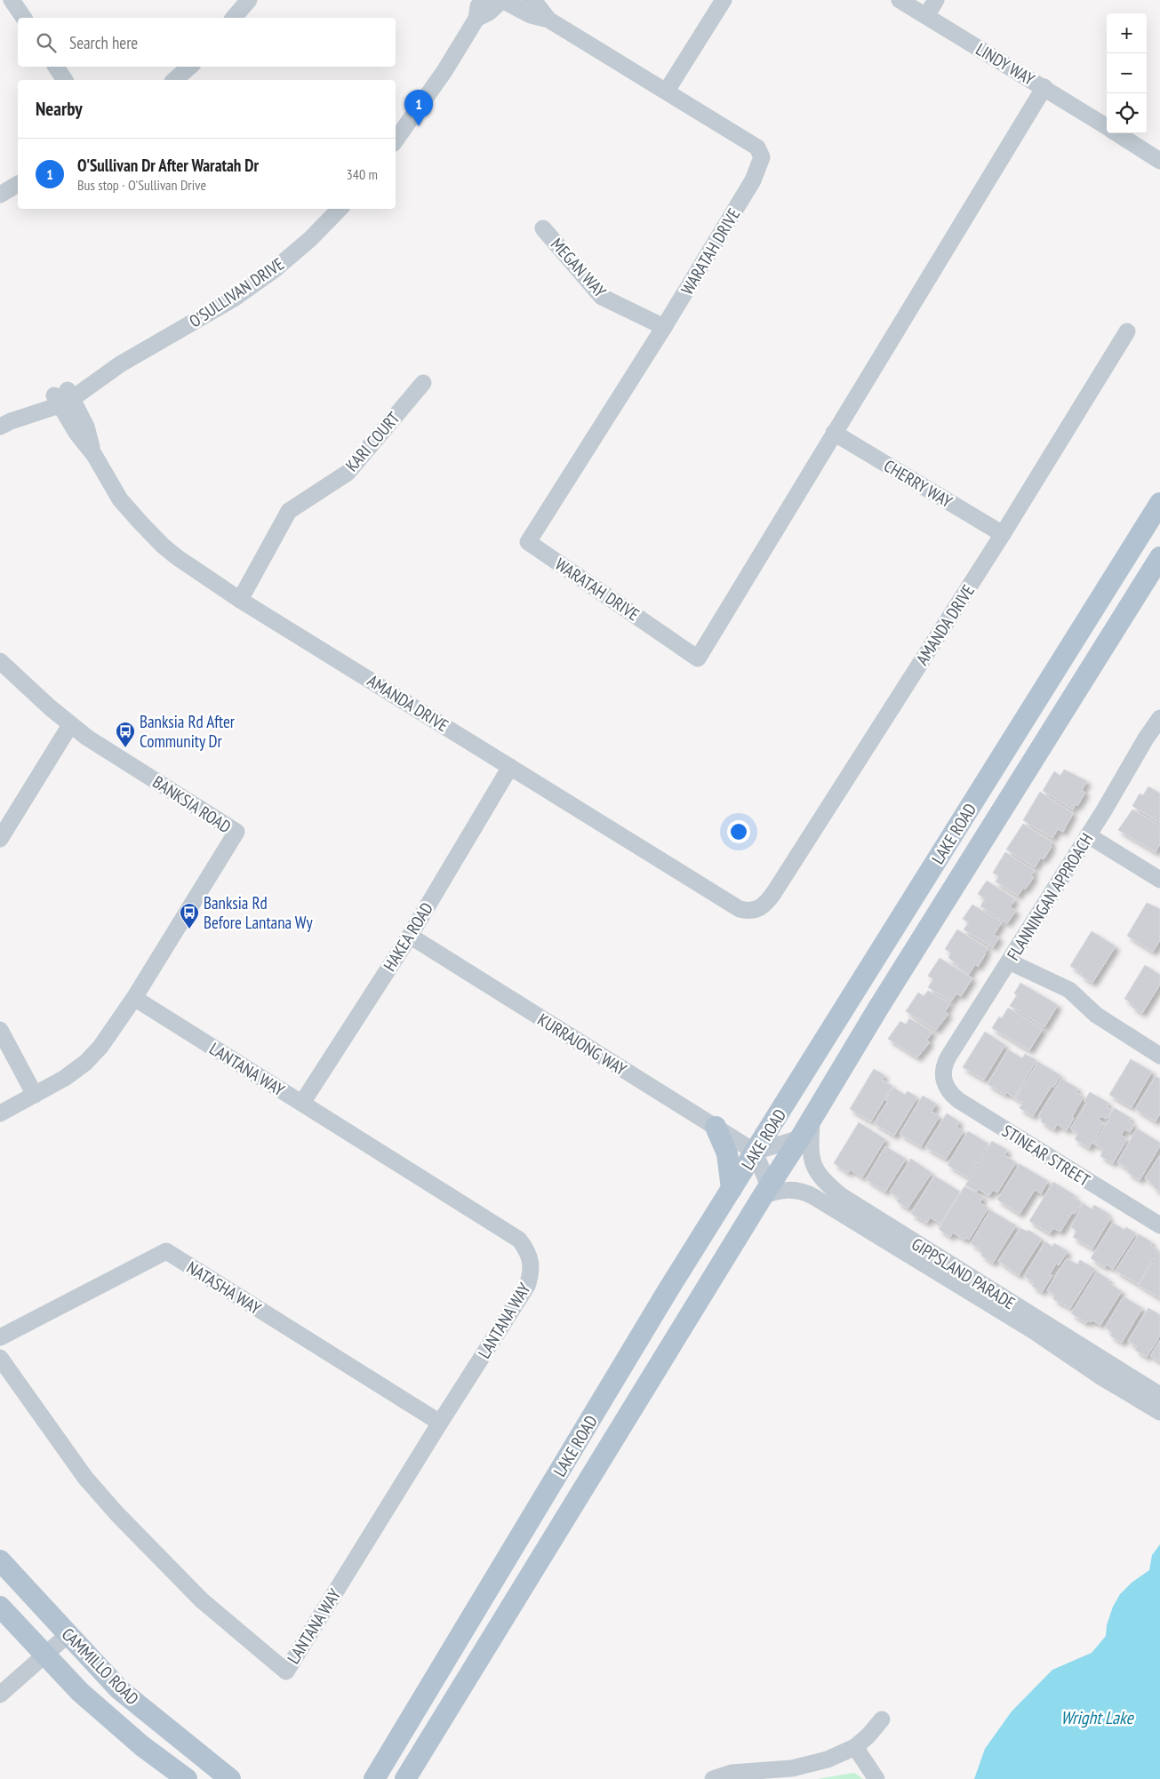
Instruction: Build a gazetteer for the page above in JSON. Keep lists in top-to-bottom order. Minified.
{"streets":{"main road":["LAKE ROAD","CAMMILLO ROAD"],"street":["LINDY WAY","WARATAH DRIVE","MEGAN WAY","O'SULLIVAN DRIVE","KARI COURT","CHERRY WAY","AMANDA DRIVE","BANKSIA ROAD","FLANNINGAN APPROACH","HAKEA ROAD","KURRAJONG WAY","LANTANA WAY","STINEAR STREET","GIPPSLAND PARADE","NATASHA WAY"]},"crossings":[["LINDY WAY","WARATAH DRIVE"],["WARATAH DRIVE","MEGAN WAY"],["WARATAH DRIVE","CHERRY WAY"],["O'SULLIVAN DRIVE","AMANDA DRIVE"],["KARI COURT","AMANDA DRIVE"],["CHERRY WAY","AMANDA DRIVE"],["AMANDA DRIVE","HAKEA ROAD"],["BANKSIA ROAD","LANTANA WAY"],["LAKE ROAD","KURRAJONG WAY"],["LAKE ROAD","GIPPSLAND PARADE"],["FLANNINGAN APPROACH","STINEAR STREET"],["HAKEA ROAD","KURRAJONG WAY"],["HAKEA ROAD","LANTANA WAY"],["LANTANA WAY","NATASHA WAY"]],"water":["Wright Lake"],"places":{"bus stop":["Banksia Rd After Community Dr","Banksia Rd Before Lantana Wy"]},"page":{"map_buttons":["+","−"],"search":"Search here","heading":"Nearby","pins":"1","list":[{"mark":"1","name":"O'Sullivan Dr After Waratah Dr","note":"Bus stop · O'Sullivan Drive","value":"340 m"}]}}
